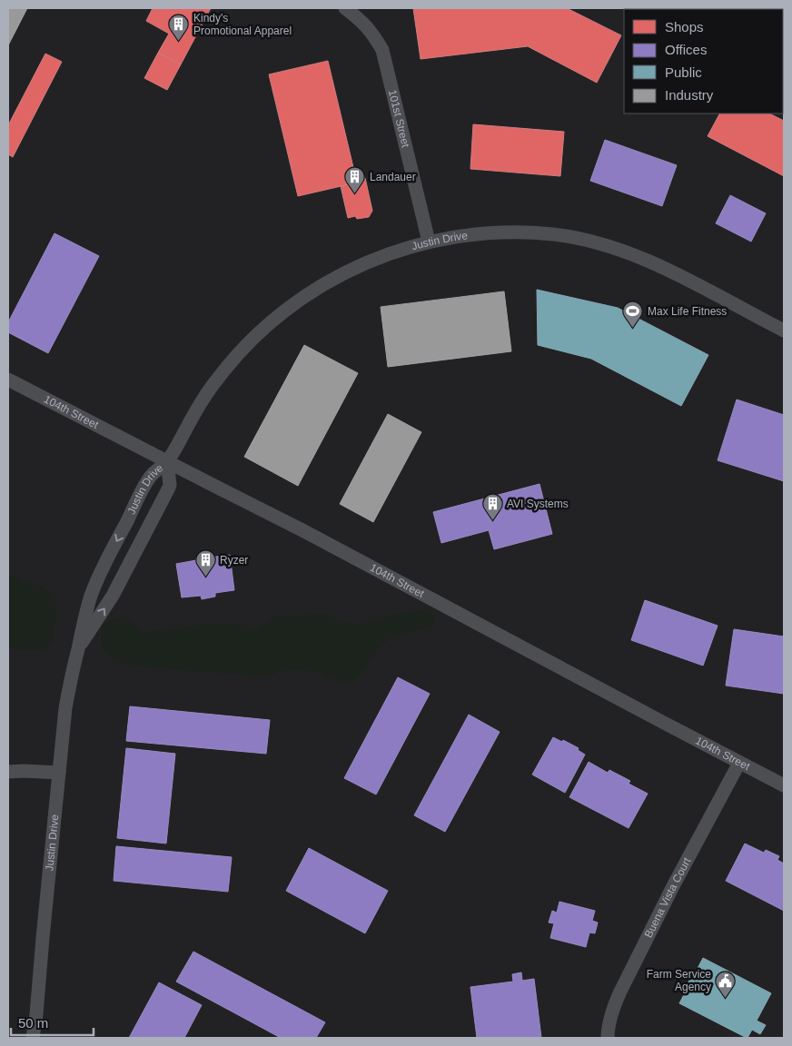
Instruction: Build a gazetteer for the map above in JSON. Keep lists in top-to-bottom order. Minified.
{"streets":{"street":["101st Street","Justin Drive","104th Street","Buena Vista Court"]},"crossings":[["101st Street","Justin Drive"],["Justin Drive","104th Street"],["104th Street","Buena Vista Court"]],"places":{"building":["Kindy's Promotional Apparel","Landauer","AVI Systems","Ryzer"],"sports":["Max Life Fitness"],"public building":["Farm Service Agency"]},"legend":["Shops","Offices","Public","Industry"],"scale_bar":"50 m"}
